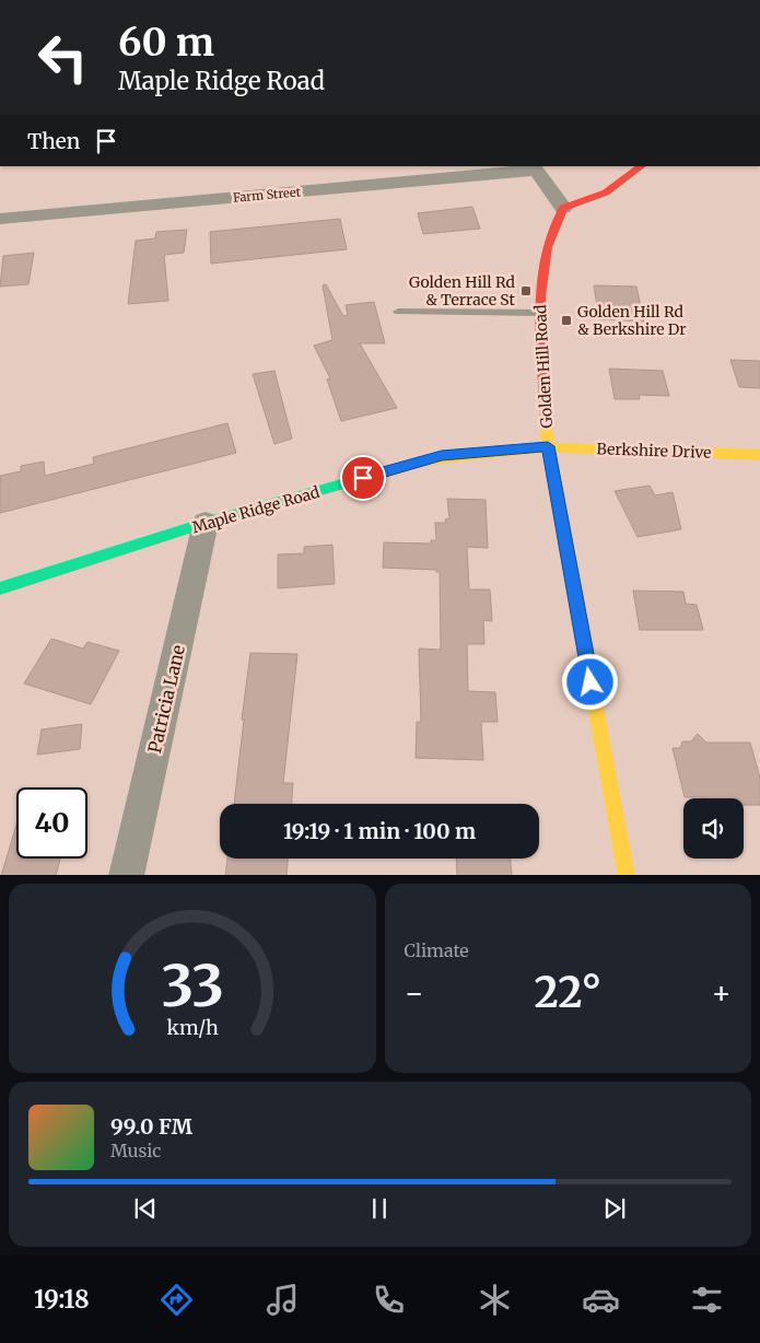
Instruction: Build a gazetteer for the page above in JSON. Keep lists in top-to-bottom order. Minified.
{"streets":{"street":["Farm Street","Golden Hill Road","Berkshire Drive","Maple Ridge Road","Patricia Lane"]},"crossings":[["Golden Hill Road","Berkshire Drive"],["Golden Hill Road","Maple Ridge Road"],["Berkshire Drive","Maple Ridge Road"],["Maple Ridge Road","Patricia Lane"]],"places":{"transit":["Golden Hill Rd & Terrace St","Golden Hill Rd & Berkshire Dr"]},"page":{"turn":["60 m","Maple Ridge Road"],"then":"Then","limit":"40","trip":"19:19 · 1 min · 100 m","tile":"Climate","heat":["−","22°","+"],"song":["99.0 FM","Music"],"tabs":"19:18","gauge":["33","km/h"]}}
